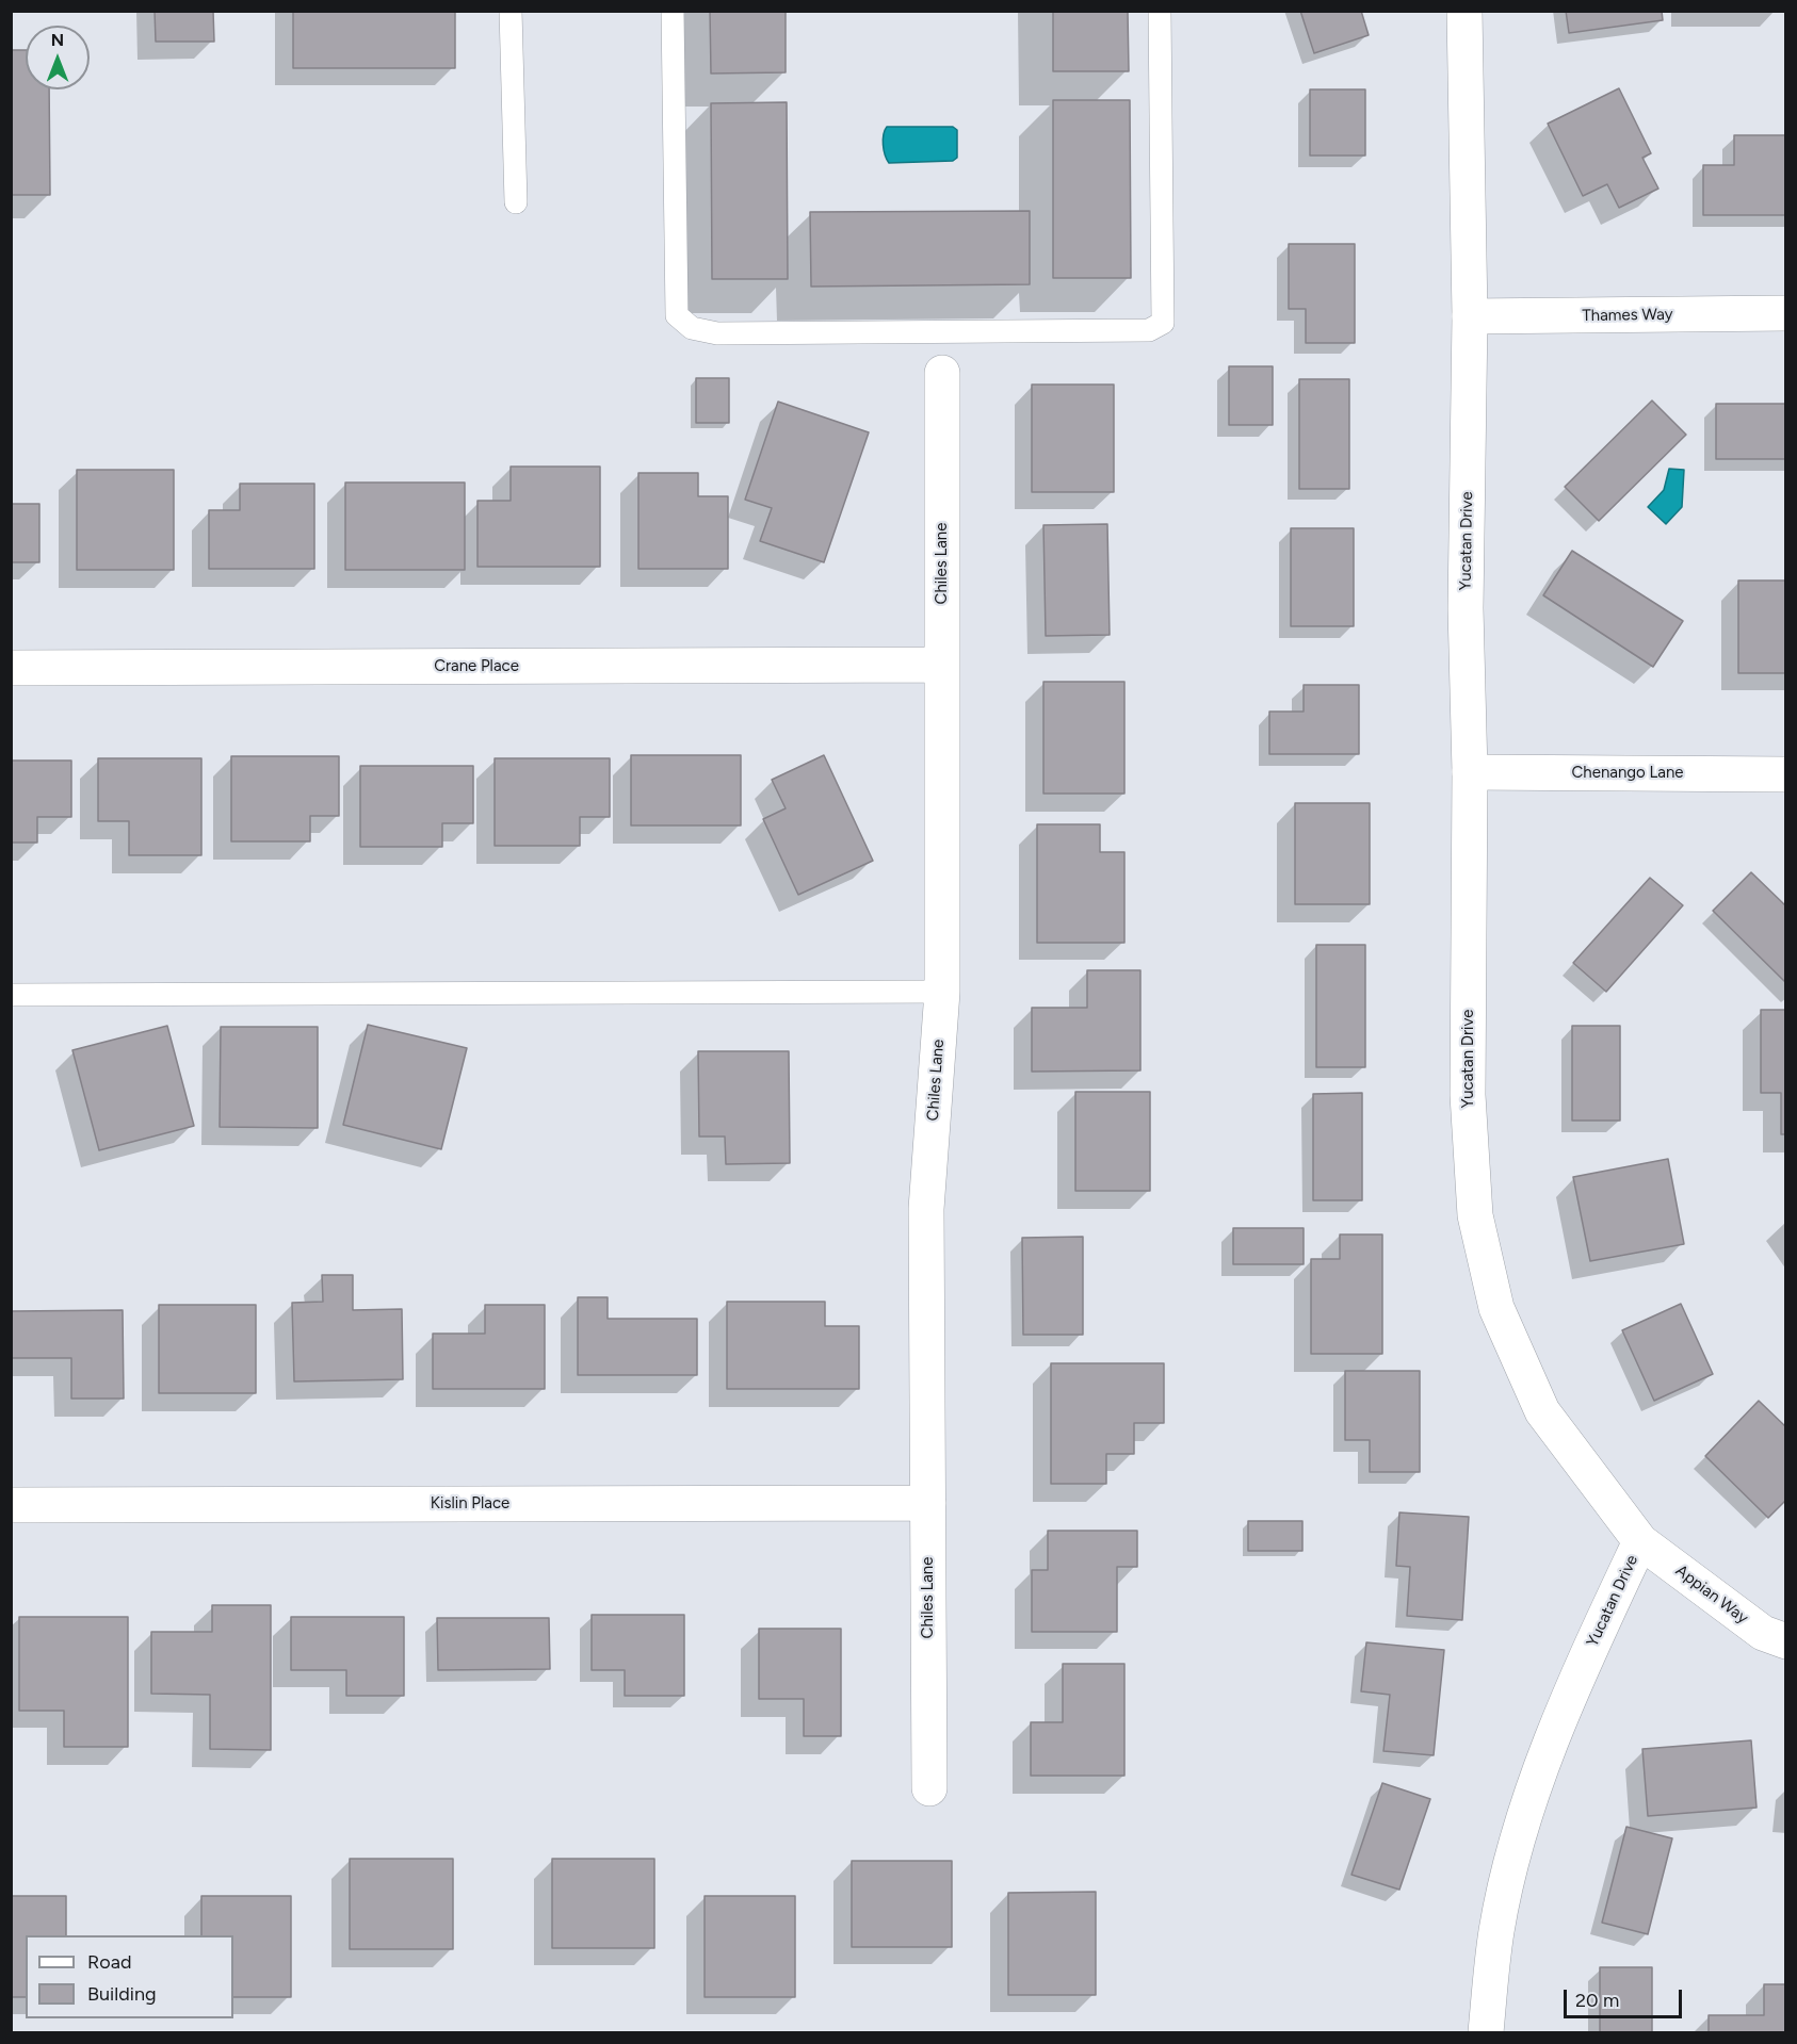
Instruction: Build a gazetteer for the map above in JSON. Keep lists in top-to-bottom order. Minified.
{"streets":{"street":["Thames Way","Yucatan Drive","Chiles Lane","Crane Place","Chenango Lane","Kislin Place","Appian Way"]},"crossings":[["Thames Way","Yucatan Drive"],["Yucatan Drive","Chenango Lane"],["Yucatan Drive","Appian Way"],["Chiles Lane","Crane Place"],["Chiles Lane","Kislin Place"]],"legend":["Road","Building"],"scale_bar":"20 m","north":"top"}
